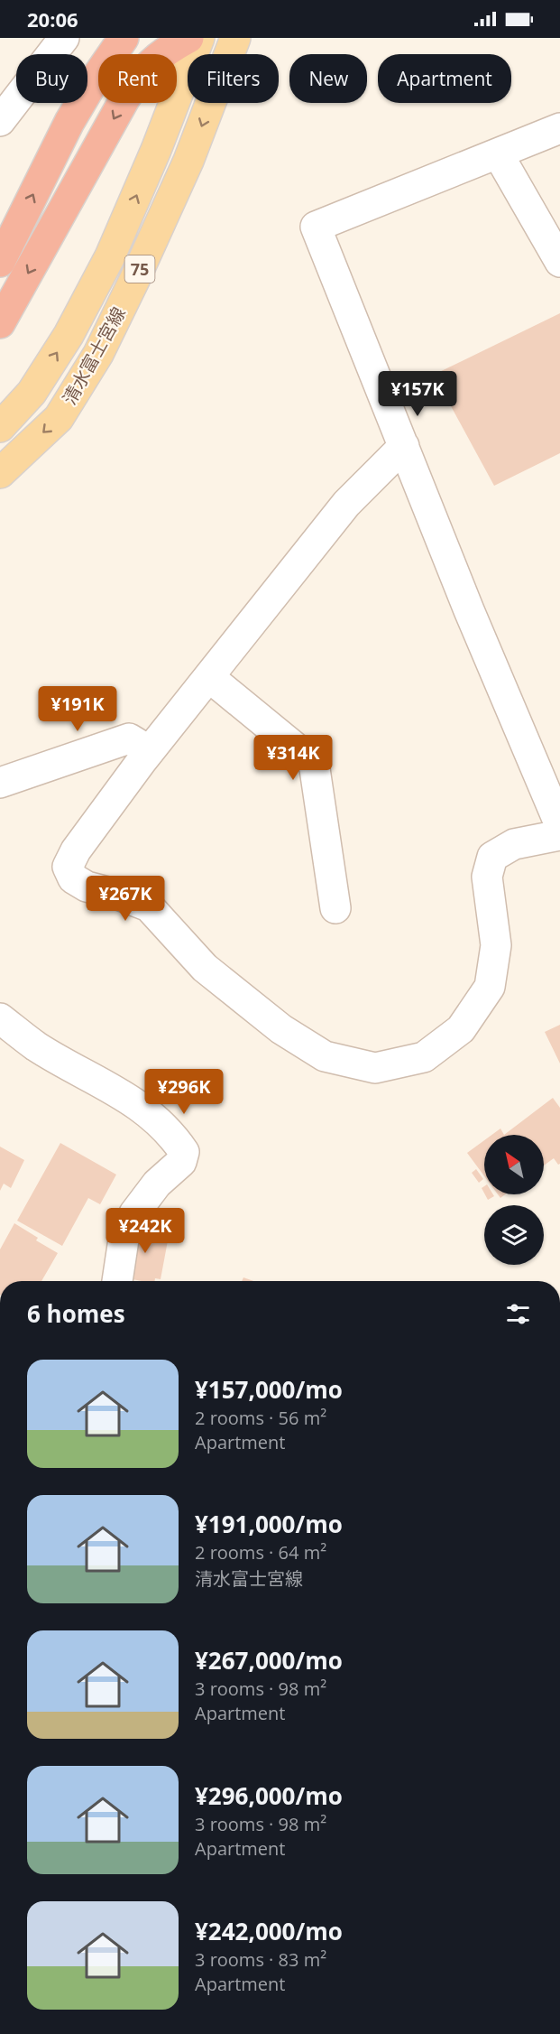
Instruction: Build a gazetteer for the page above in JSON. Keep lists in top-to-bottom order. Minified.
{"streets":{"main road":["75","清水富士宮線"]},"north":"top left","page":{"status":"20:06","chip":["Buy","Rent","Filters","New","Apartment"],"price":["¥157K","¥191K","¥314K","¥267K","¥296K","¥242K"],"heading":"6 homes","list":[{"name":"¥157,000/mo","note":"2 rooms · 56 m² · Apartment"},{"name":"¥191,000/mo","note":"2 rooms · 64 m² · 清水富士宮線"},{"name":"¥267,000/mo","note":"3 rooms · 98 m² · Apartment"},{"name":"¥296,000/mo","note":"3 rooms · 98 m² · Apartment"},{"name":"¥242,000/mo","note":"3 rooms · 83 m² · Apartment"}]}}
